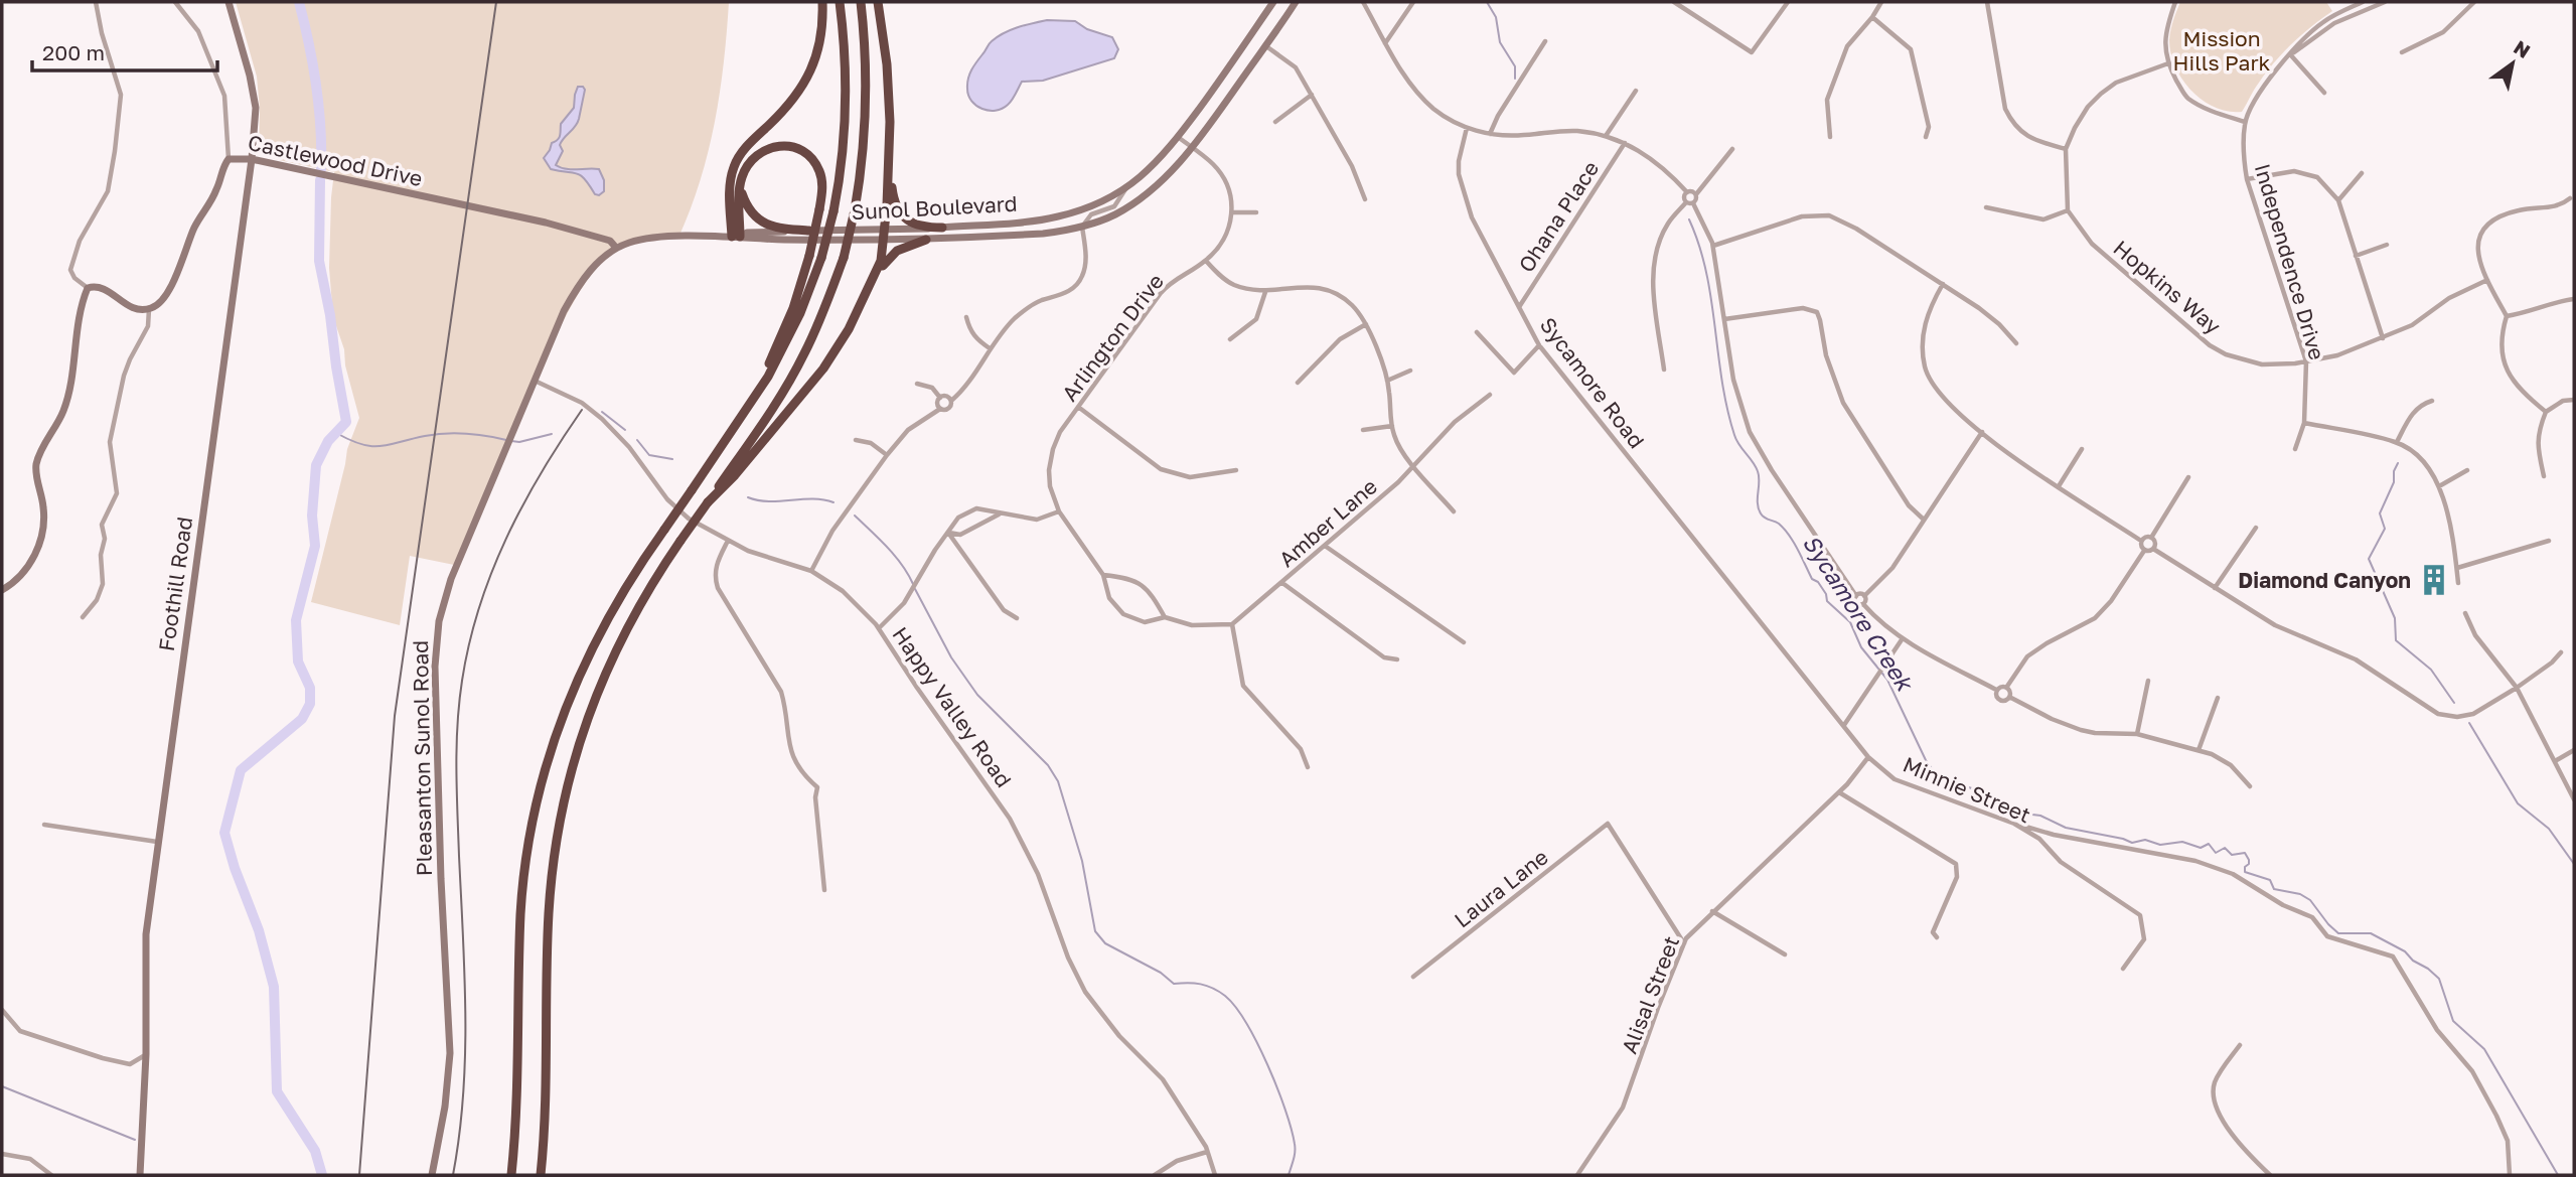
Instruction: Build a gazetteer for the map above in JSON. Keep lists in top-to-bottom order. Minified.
{"streets":{"main road":["Castlewood Drive","Sunol Boulevard","Foothill Road","Pleasanton Sunol Road"],"street":["Ohana Place","Independence Drive","Hopkins Way","Arlington Drive","Sycamore Road","Amber Lane","Happy Valley Road","Minnie Street","Laura Lane","Alisal Street"]},"crossings":[["Castlewood Drive","Foothill Road"],["Castlewood Drive","Pleasanton Sunol Road"],["Sunol Boulevard","Pleasanton Sunol Road"],["Ohana Place","Sycamore Road"],["Independence Drive","Hopkins Way"],["Sycamore Road","Minnie Street"],["Sycamore Road","Alisal Street"],["Happy Valley Road","Pleasanton Sunol Road"],["Minnie Street","Alisal Street"],["Laura Lane","Alisal Street"]],"water":["Sycamore Creek"],"parks":["Mission Hills Park"],"places":{"building":["Diamond Canyon"]},"scale_bar":"200 m","north":"top right"}
